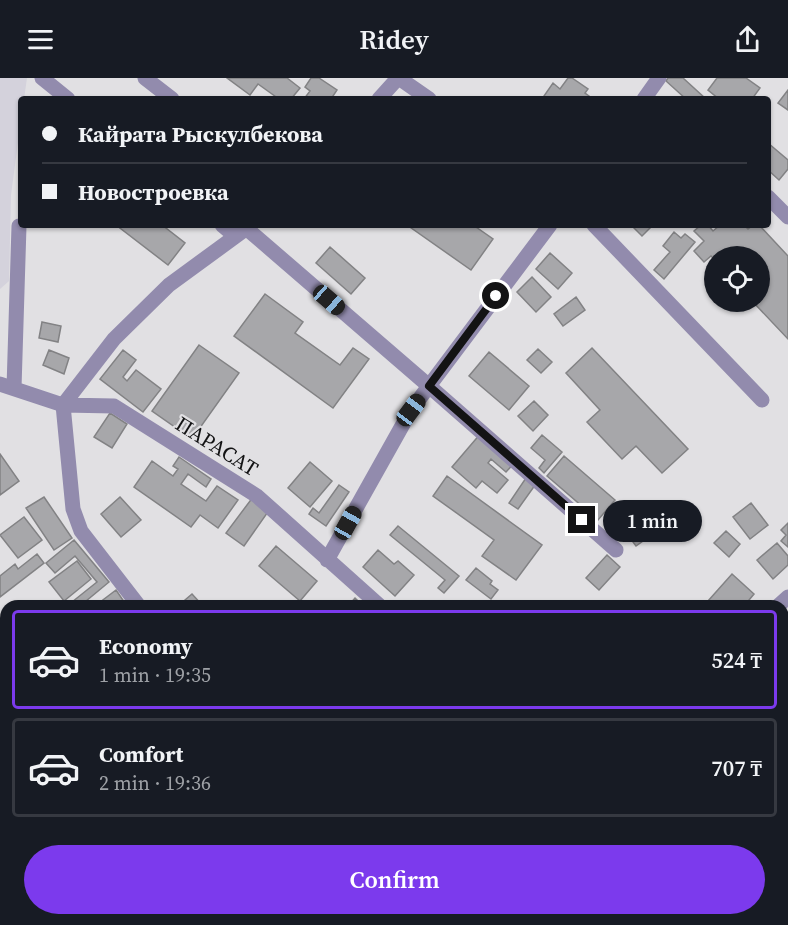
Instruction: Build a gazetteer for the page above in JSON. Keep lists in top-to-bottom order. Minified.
{"streets":{"street":["ПАРАСАТ"]},"page":{"header":"Ridey","banner":["Кайрата Рыскулбекова","Новостроевка"],"bubble":"1 min","list":[{"name":"Economy","note":"1 min · 19:35","value":"524 ₸"},{"name":"Comfort","note":"2 min · 19:36","value":"707 ₸"}],"buttons":"Confirm"}}
